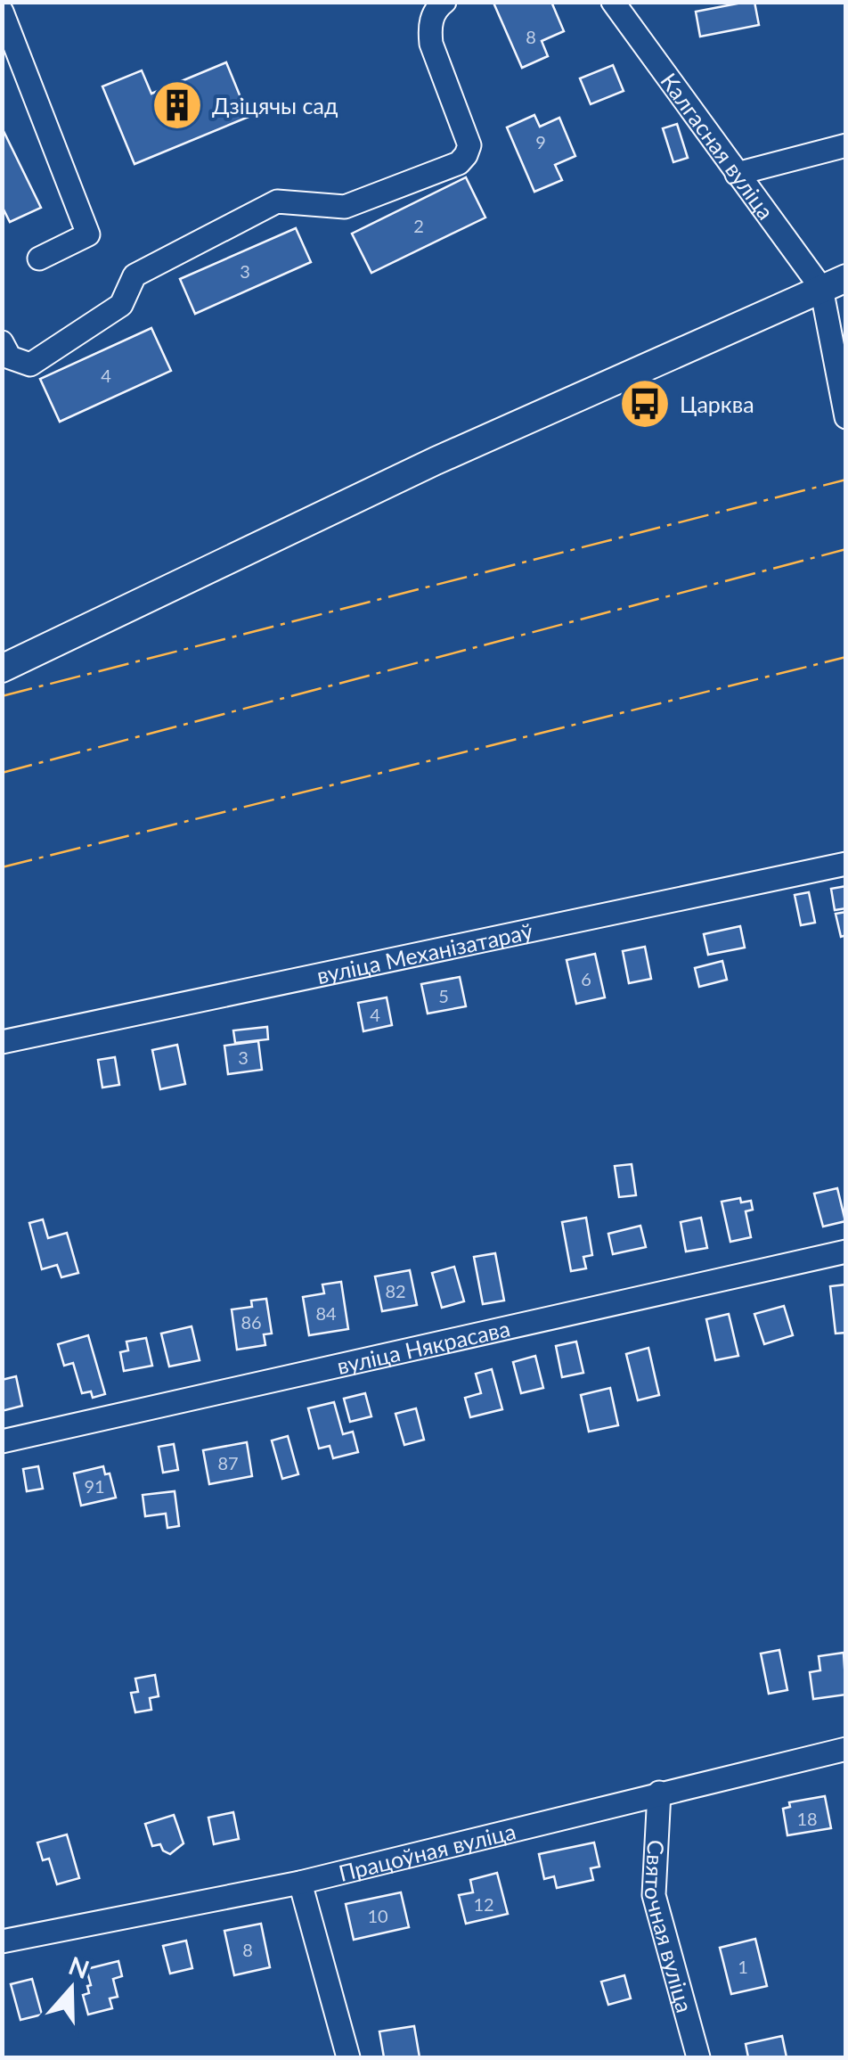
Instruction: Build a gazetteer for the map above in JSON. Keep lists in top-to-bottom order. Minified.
{"streets":{"street":["Калгасная вуліца","вуліца Механізатараў","вуліца Някрасава","Працоўная вуліца","Святочная вуліца"]},"crossings":[["Працоўная вуліца","Святочная вуліца"]],"places":{"building":["Дзіцячы сад"],"bus stop":["Царква"]},"house_numbers":["8","9","2","3","4","6","5","4","3","82","84","86","87","91","18","12","10","8","1"],"north":"top"}
